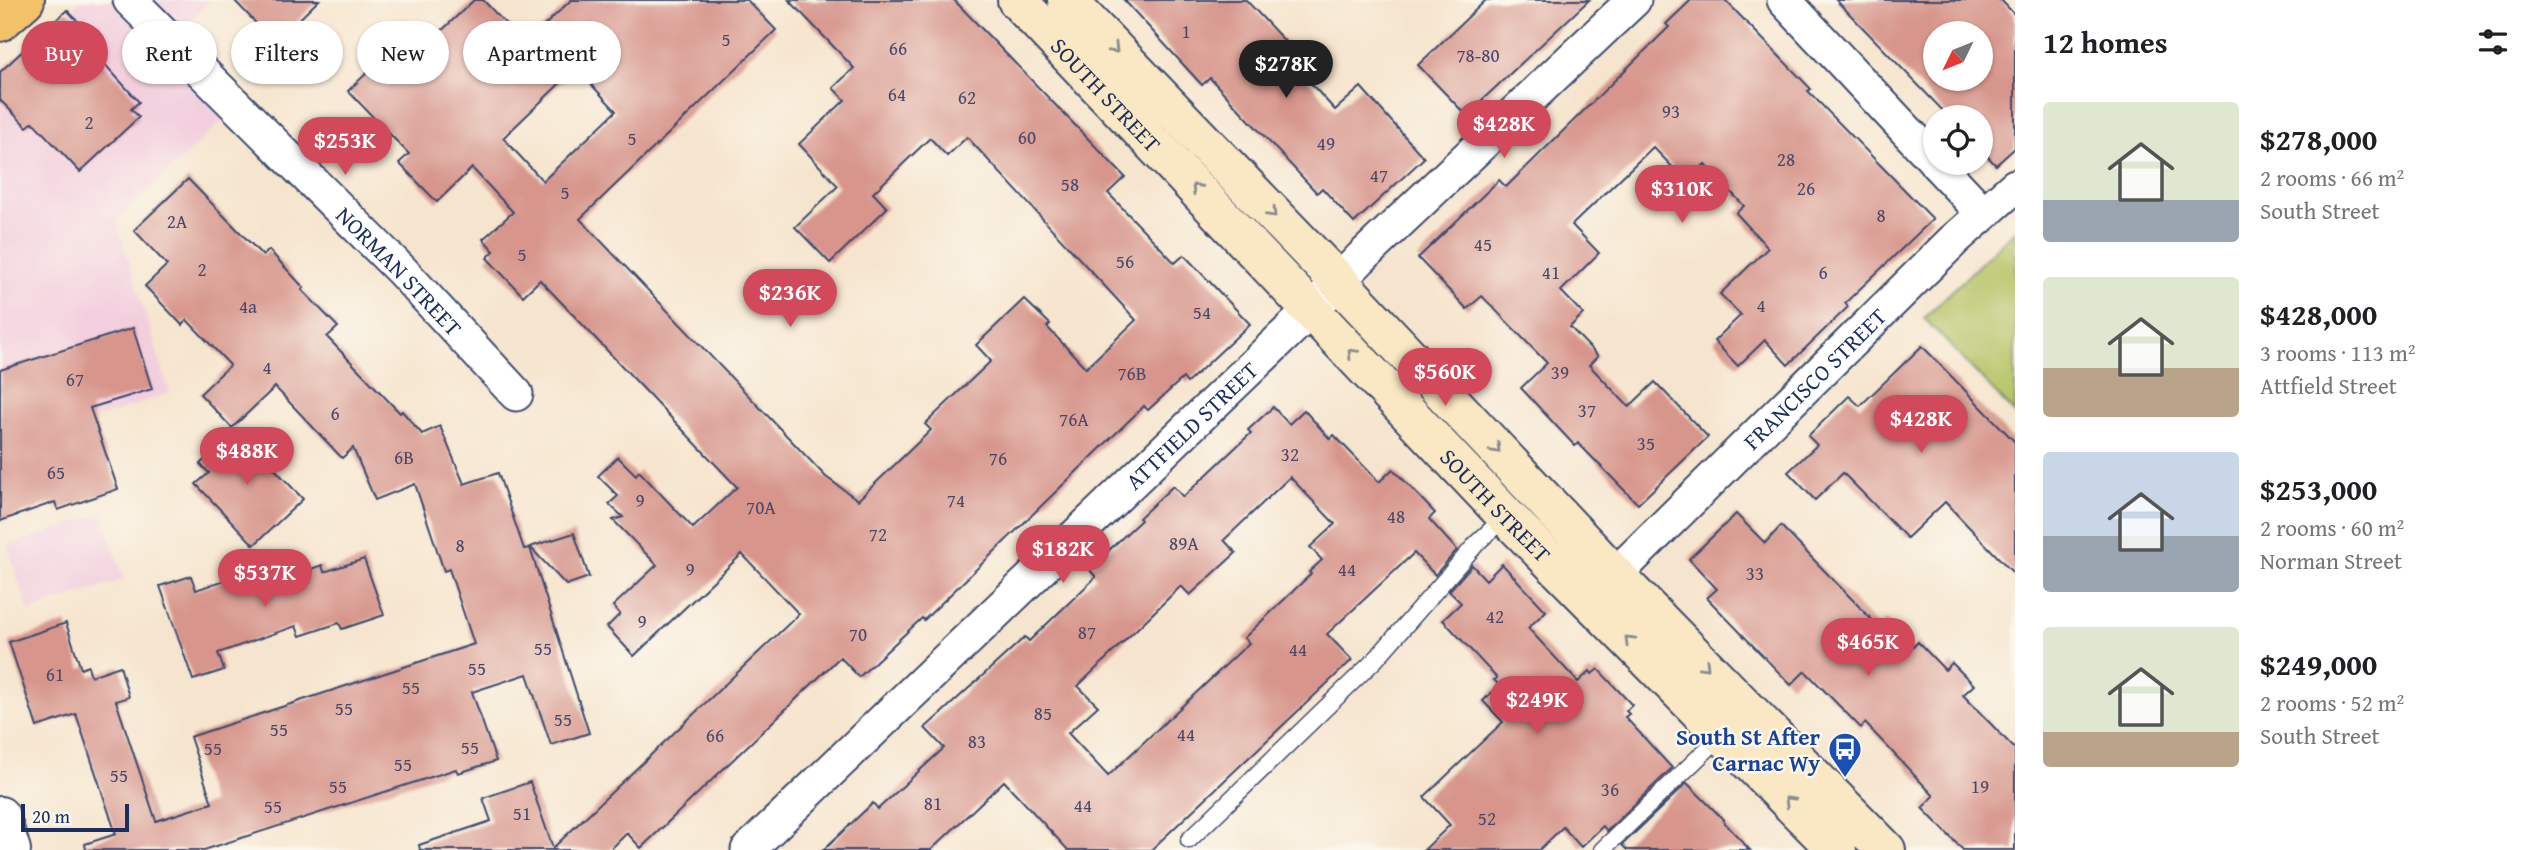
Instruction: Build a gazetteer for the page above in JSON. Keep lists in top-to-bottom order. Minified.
{"streets":{"main road":["SOUTH STREET"],"street":["NORMAN STREET","FRANCISCO STREET","ATTFIELD STREET"]},"crossings":[["SOUTH STREET","FRANCISCO STREET"],["SOUTH STREET","ATTFIELD STREET"]],"places":{"bus stop":["South St After Carnac Wy"]},"house_numbers":["1","5","66","78-80","64","62","93","2","60","5","49","28","47","58","26","5","8","2A","45","5","56","2","41","6","4","4a","54","4","39","76B","67","37","6","76A","35","32","6B","76","65","9","74","70A","48","72","89A","8","9","44","33","42","9","87","70","55","44","55","61","55","55","85","55","55","44","66","83","55","55","55","55","55","19","36","81","44","55","51","52"],"scale_bar":"20 m","north":"bottom left","page":{"heading":"12 homes","chip":["Buy","Rent","Filters","New","Apartment"],"price":["$278K","$428K","$253K","$310K","$236K","$560K","$428K","$488K","$182K","$537K","$465K","$249K"],"list":[{"name":"$278,000","note":"2 rooms · 66 m² · South Street"},{"name":"$428,000","note":"3 rooms · 113 m² · Attfield Street"},{"name":"$253,000","note":"2 rooms · 60 m² · Norman Street"},{"name":"$249,000","note":"2 rooms · 52 m² · South Street"}],"scale":"20 m"}}
